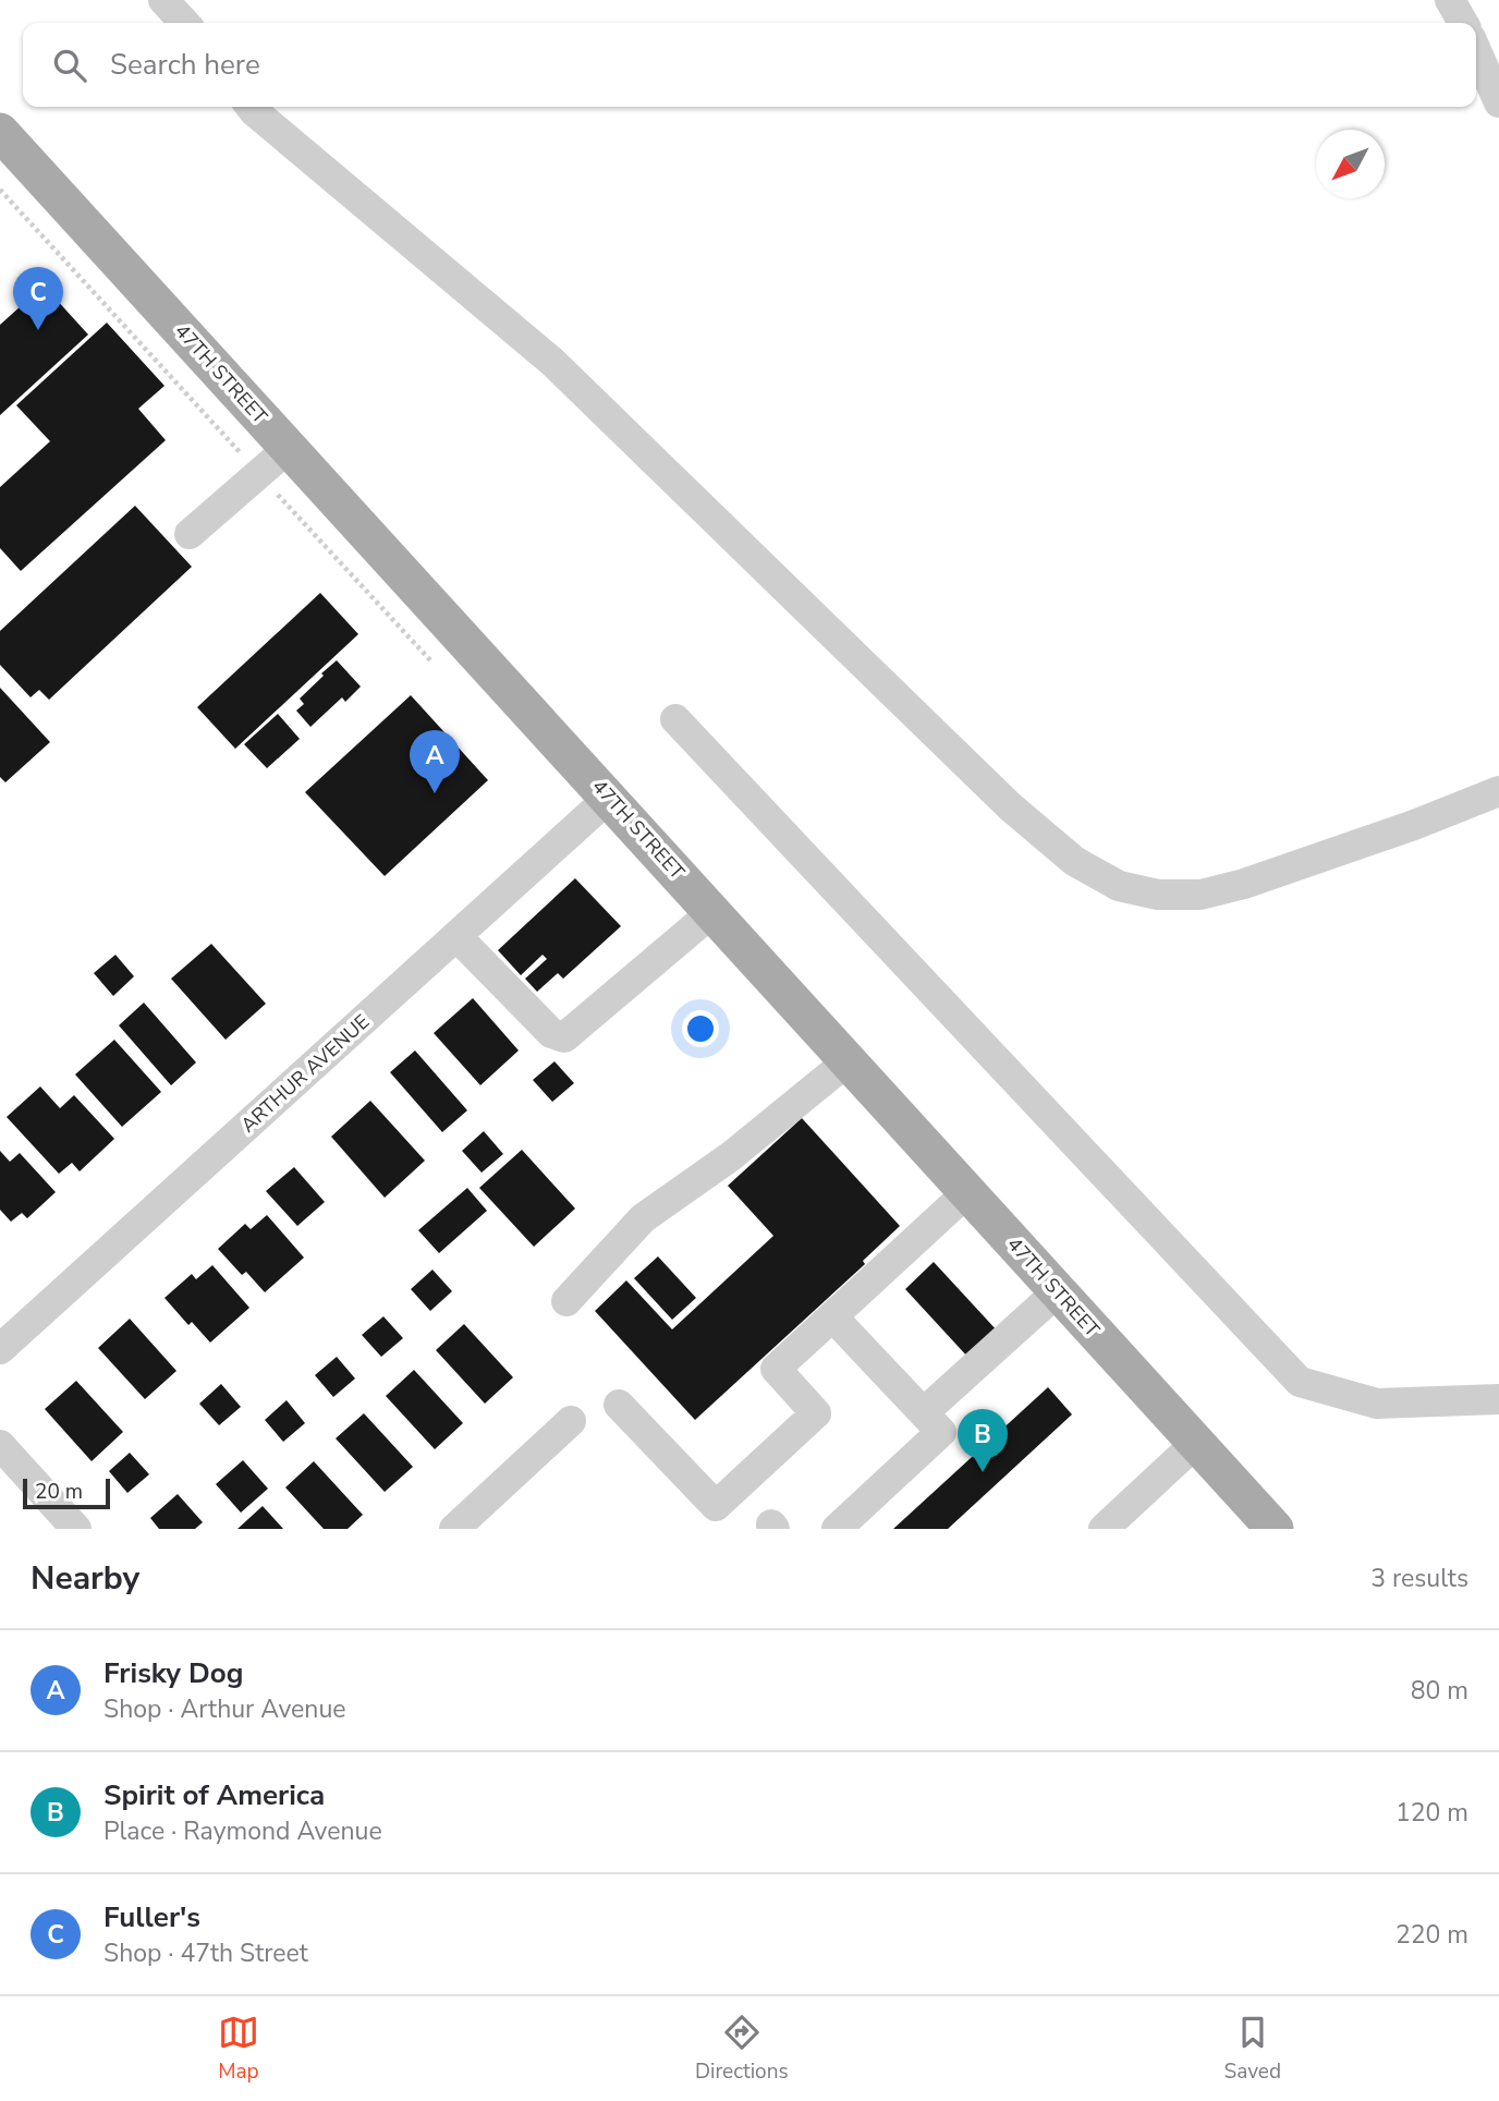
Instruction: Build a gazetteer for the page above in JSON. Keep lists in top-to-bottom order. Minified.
{"streets":{"main road":["47TH STREET"],"street":["ARTHUR AVENUE"]},"crossings":[["47TH STREET","ARTHUR AVENUE"]],"scale_bar":"20 m","north":"bottom left","page":{"search":"Search here","pins":["C","A","B"],"scale":"20 m","heading":["Nearby","3 results"],"list":[{"mark":"A","name":"Frisky Dog","note":"Shop · Arthur Avenue","value":"80 m"},{"mark":"B","name":"Spirit of America","note":"Place · Raymond Avenue","value":"120 m"},{"mark":"C","name":"Fuller's","note":"Shop · 47th Street","value":"220 m"}],"nav":["Map","Directions","Saved"]}}
